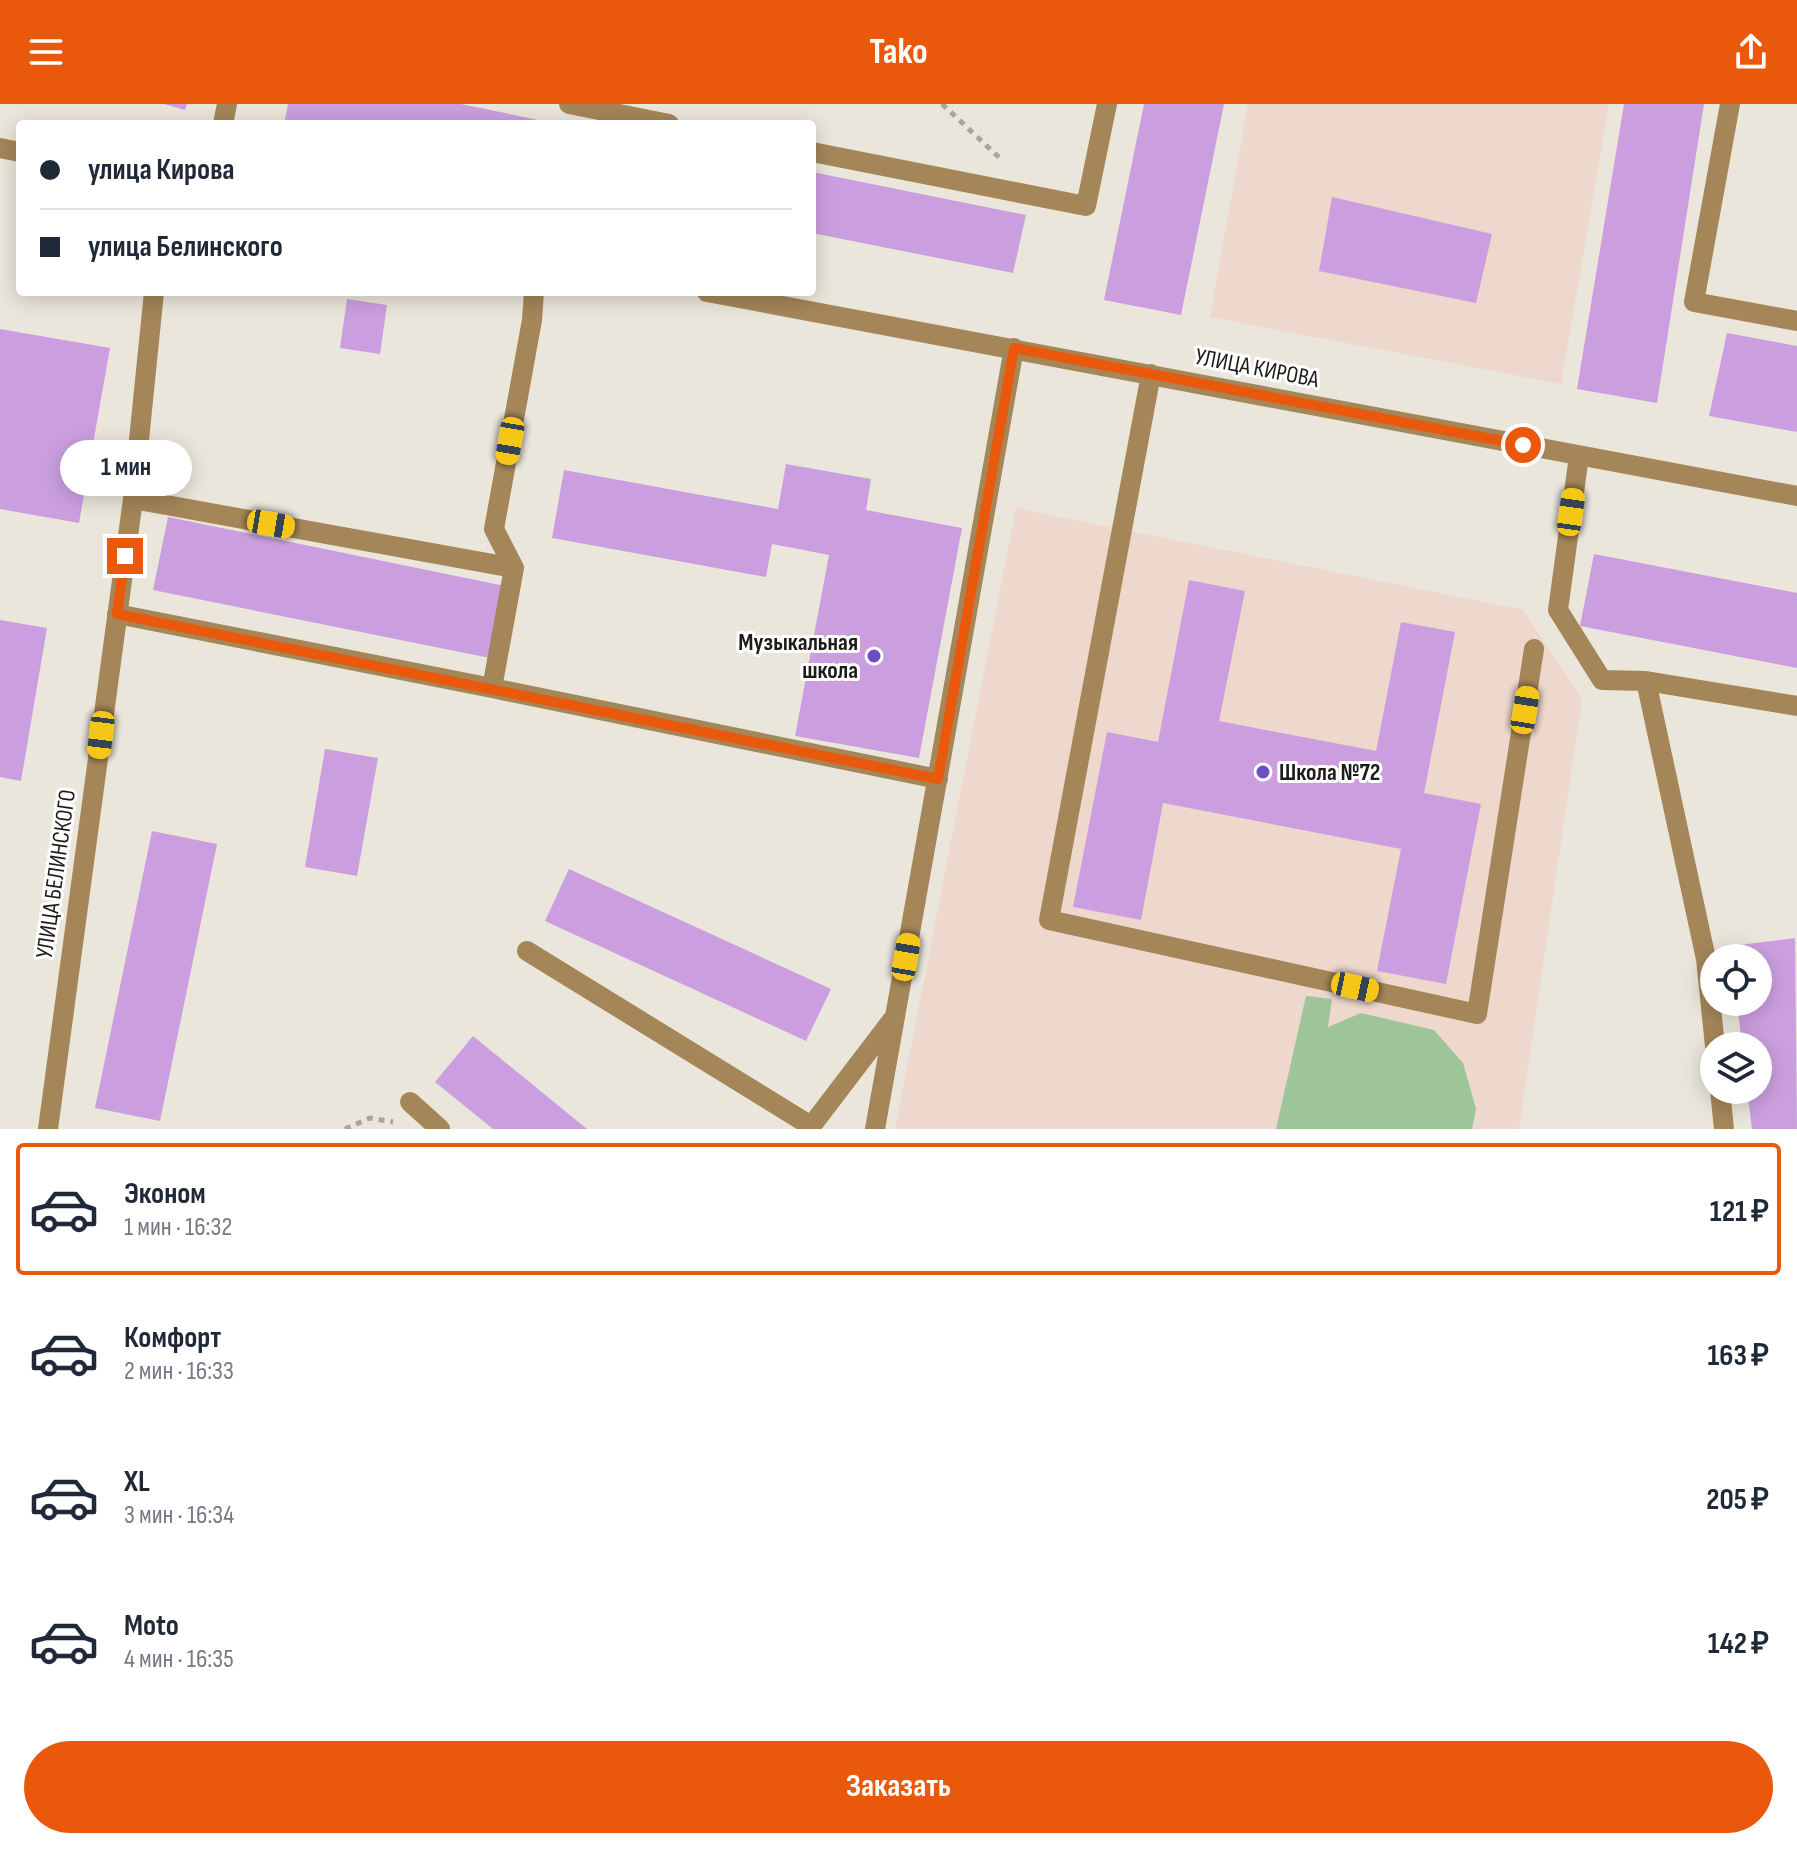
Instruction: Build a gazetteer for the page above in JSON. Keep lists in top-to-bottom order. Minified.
{"streets":{"street":["УЛИЦА КИРОВА","УЛИЦА БЕЛИНСКОГО"]},"places":["Музыкальная школа","Школа №72"],"page":{"header":"Tako","banner":["улица Кирова","улица Белинского"],"bubble":"1 мин","list":[{"name":"Эконом","note":"1 мин · 16:32","value":"121 ₽"},{"name":"Комфорт","note":"2 мин · 16:33","value":"163 ₽"},{"name":"XL","note":"3 мин · 16:34","value":"205 ₽"},{"name":"Moto","note":"4 мин · 16:35","value":"142 ₽"}],"buttons":"Заказать"}}
